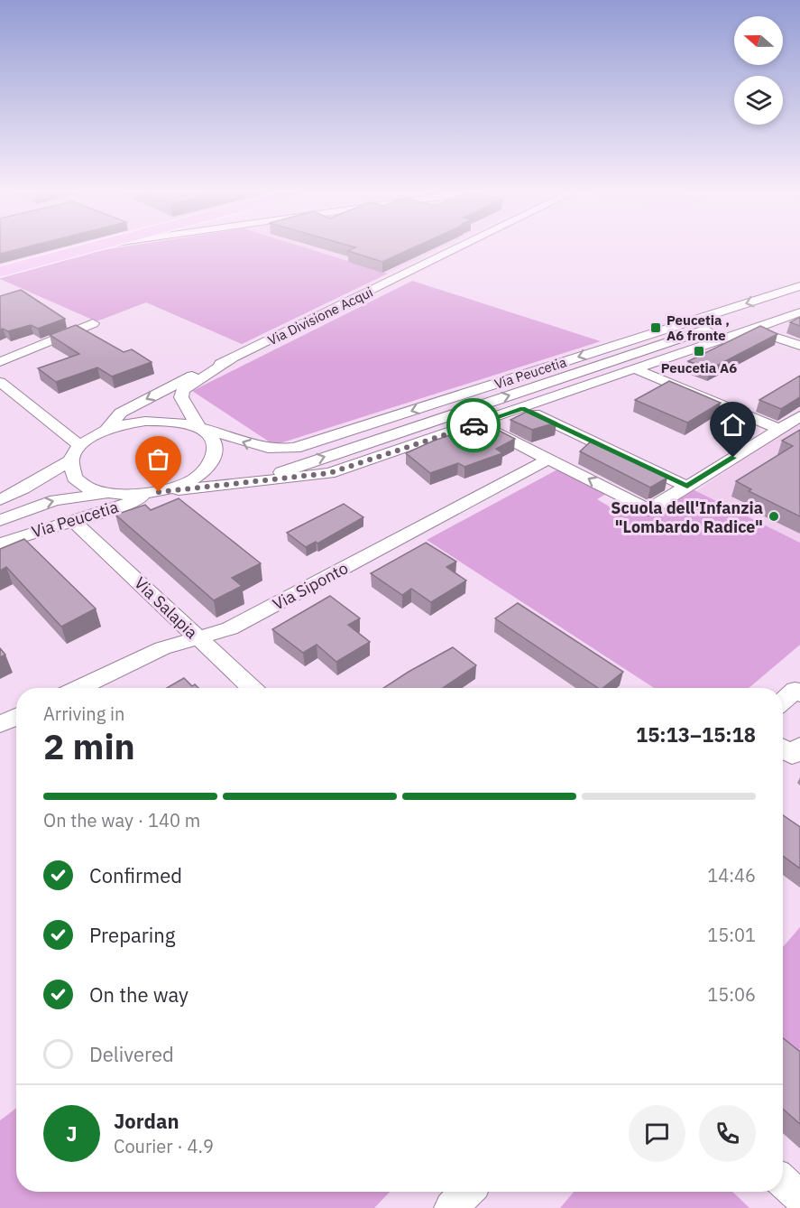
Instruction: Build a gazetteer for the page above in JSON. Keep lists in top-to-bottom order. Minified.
{"streets":{"street":["Via Divisione Acqui","Via Peucetia","Via Siponto","Via Salapia"]},"crossings":[["Via Divisione Acqui","Via Peucetia"],["Via Peucetia","Via Salapia"],["Via Siponto","Via Salapia"]],"places":{"transit":["Peucetia , A6 fronte","Peucetia A6"],"other":["Scuola dell'Infanzia \"Lombardo Radice\""]},"north":"left","page":{"heading":["2 min","Arriving in","15:13–15:18"],"panel":["Jordan","Courier · 4.9"],"bar":"On the way · 140 m","list":[["Confirmed","14:46"],["Preparing","15:01"],["On the way","15:06"],"Delivered"],"round":"J"}}
